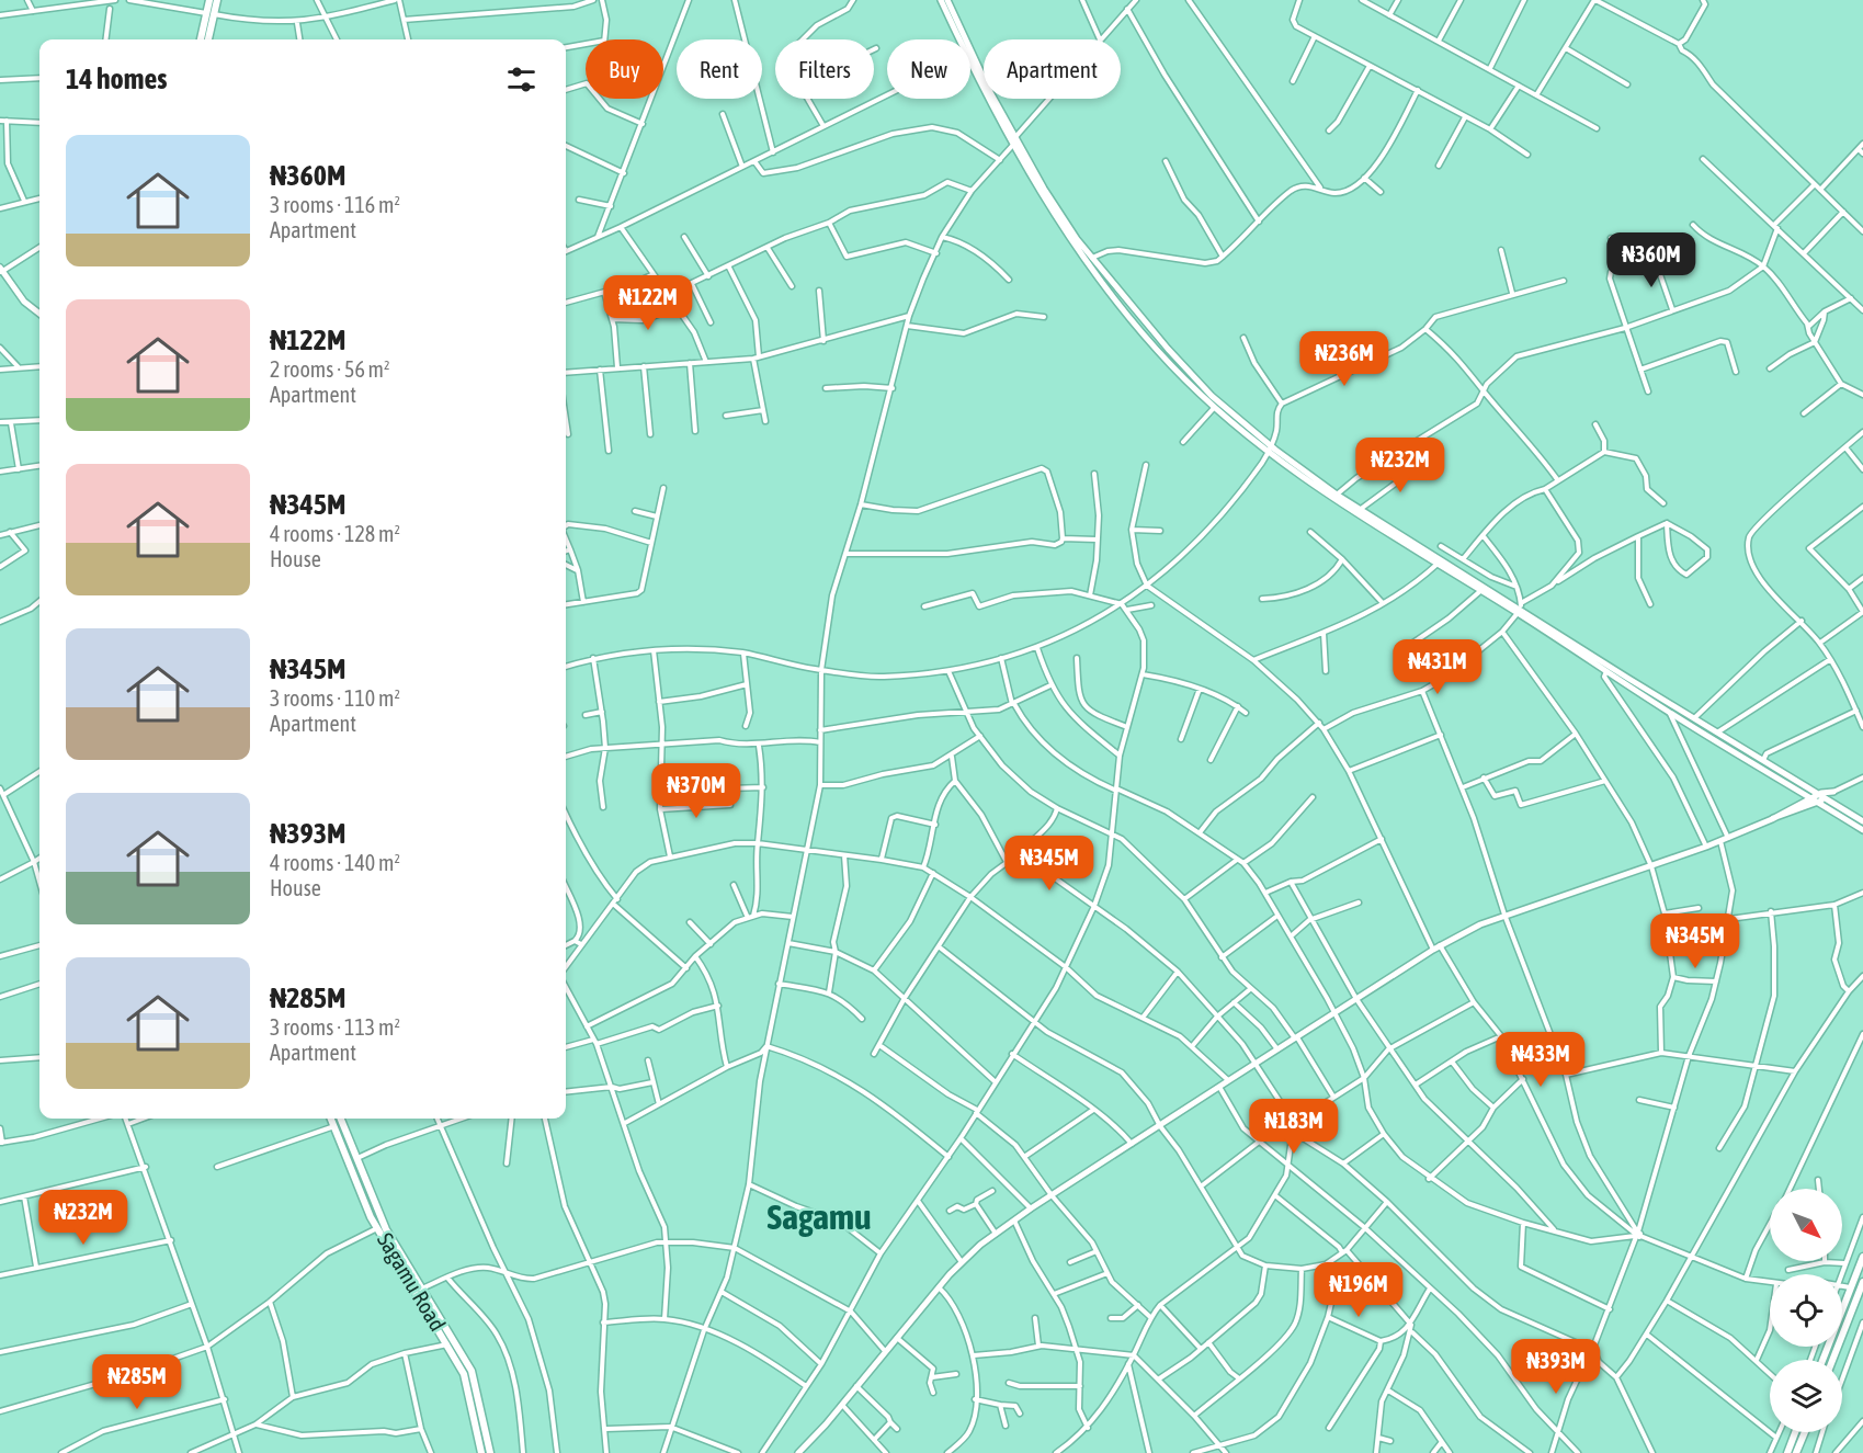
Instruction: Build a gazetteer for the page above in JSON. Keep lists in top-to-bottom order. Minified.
{"streets":{"highway":["Sagamu Road"]},"districts":["Sagamu"],"north":"bottom right","page":{"chip":["Buy","Rent","Filters","New","Apartment"],"heading":"14 homes","list":[{"name":"₦360M","note":"3 rooms · 116 m² · Apartment"},{"name":"₦122M","note":"2 rooms · 56 m² · Apartment"},{"name":"₦345M","note":"4 rooms · 128 m² · House"},{"name":"₦345M","note":"3 rooms · 110 m² · Apartment"},{"name":"₦393M","note":"4 rooms · 140 m² · House"},{"name":"₦285M","note":"3 rooms · 113 m² · Apartment"}],"price":["₦360M","₦122M","₦236M","₦232M","₦431M","₦370M","₦345M","₦345M","₦433M","₦183M","₦232M","₦196M","₦393M","₦285M"]}}
